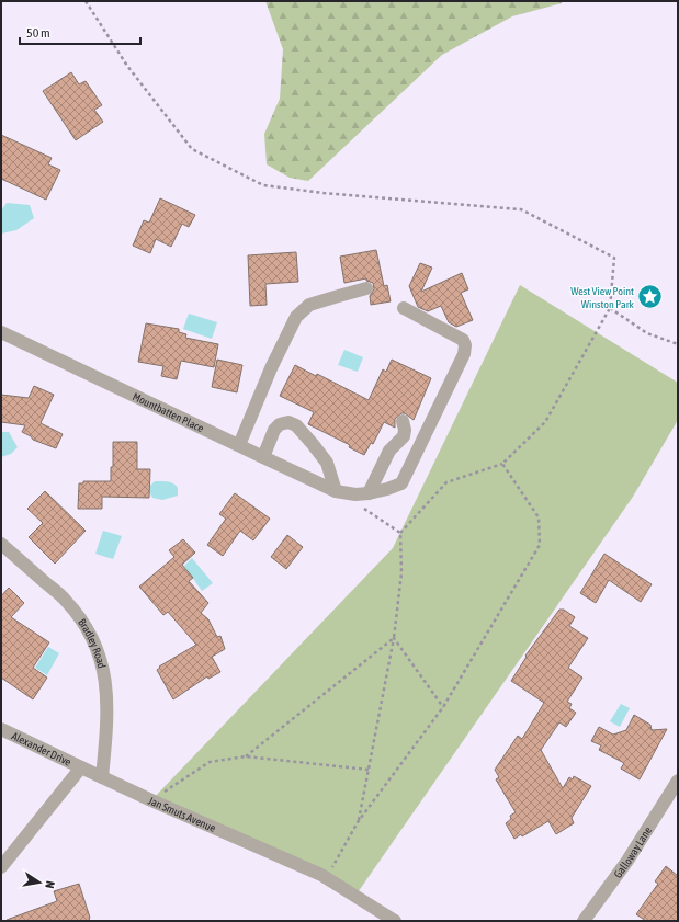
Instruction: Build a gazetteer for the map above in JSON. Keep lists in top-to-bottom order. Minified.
{"streets":{"street":["Mountbatten Place","Bradley Road","Alexander Drive","Jan Smuts Avenue","Galloway Lane"]},"crossings":[["Bradley Road","Jan Smuts Avenue"],["Alexander Drive","Jan Smuts Avenue"]],"places":{"place":["West View Point Winston Park"]},"scale_bar":"50 m","north":"right"}
